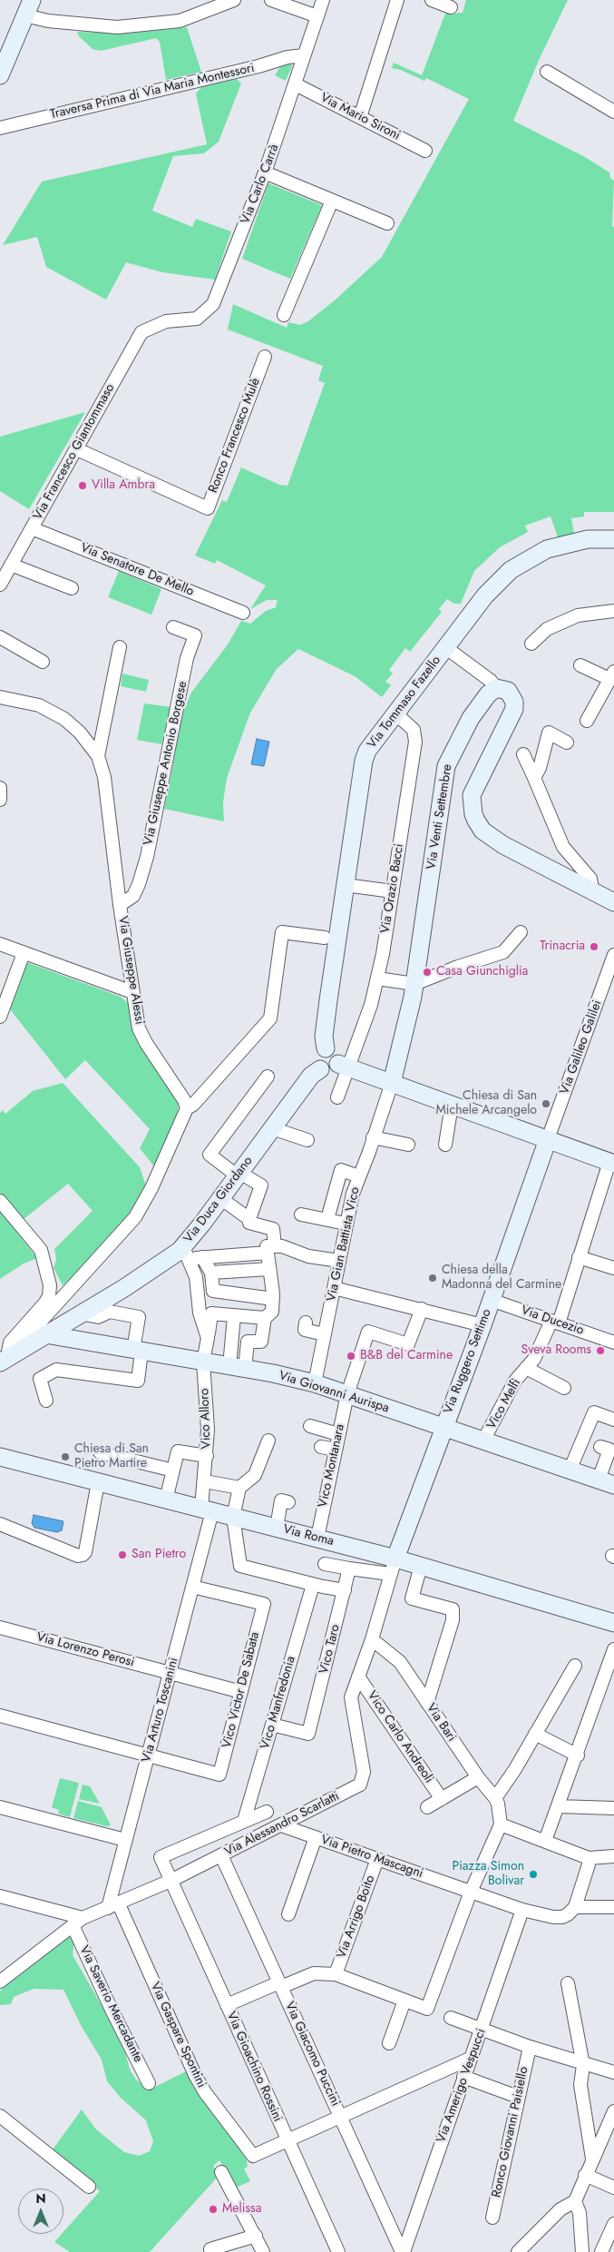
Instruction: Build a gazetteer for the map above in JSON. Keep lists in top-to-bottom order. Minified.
{"streets":{"main road":["Via Tommaso Fazello","Via Venti Settembre","Via Duca Giordano","Via Ruggero Settimo","Via Giovanni Aurispa","Via Roma"],"street":["Traversa Prima di Via Maria Montessori","Via Mario Sironi","Via Carlo Carrà","Ronco Francesco Mulè","Via Francesco Giantommaso","Via Senatore De Mello","Via Giuseppe Antonio Borgese","Via Orazio Bacci","Via Giuseppe Alessi","Via Galileo Galilei","Via Gian Battista Vico","Via Ducezio","Vico Melfi","Vico Alloro","Vico Montanara","Vico Taro","Via Lorenzo Perosi","Vico Victor De Sabata","Vico Manfredonia","Via Arturo Toscanini","Via Bari","Vico Carlo Andreoli","Via Alessandro Scarlatti","Via Pietro Mascagni","Via Arrigo Boito","Via Saverio Mercadante","Via Gaspare Spontini","Via Giacomo Puccini","Via Gioachino Rossini","Via Amerigo Vespucci","Ronco Giovanni Paisiello"]},"crossings":[["Traversa Prima di Via Maria Montessori","Via Carlo Carrà"],["Via Mario Sironi","Via Carlo Carrà"],["Via Carlo Carrà","Via Francesco Giantommaso"],["Ronco Francesco Mulè","Via Francesco Giantommaso"],["Via Francesco Giantommaso","Via Senatore De Mello"],["Via Tommaso Fazello","Via Orazio Bacci"],["Via Tommaso Fazello","Via Duca Giordano"],["Via Giuseppe Antonio Borgese","Via Giuseppe Alessi"],["Via Venti Settembre","Via Gian Battista Vico"],["Via Orazio Bacci","Via Duca Giordano"],["Via Galileo Galilei","Via Ruggero Settimo"],["Via Duca Giordano","Via Giovanni Aurispa"],["Via Gian Battista Vico","Via Giovanni Aurispa"],["Via Ducezio","Via Ruggero Settimo"],["Via Ducezio","Vico Melfi"],["Via Ruggero Settimo","Via Giovanni Aurispa"],["Via Ruggero Settimo","Via Roma"],["Via Ruggero Settimo","Via Alessandro Scarlatti"],["Via Giovanni Aurispa","Vico Melfi"],["Via Giovanni Aurispa","Vico Alloro"],["Via Giovanni Aurispa","Vico Montanara"],["Vico Alloro","Via Roma"],["Vico Alloro","Via Arturo Toscanini"],["Vico Montanara","Via Roma"],["Via Roma","Via Arturo Toscanini"],["Via Roma","Via Alessandro Scarlatti"],["Vico Taro","Vico Manfredonia"],["Via Lorenzo Perosi","Vico Victor De Sabata"],["Via Lorenzo Perosi","Via Arturo Toscanini"],["Vico Victor De Sabata","Via Arturo Toscanini"],["Vico Manfredonia","Via Gioachino Rossini"],["Via Arturo Toscanini","Via Alessandro Scarlatti"],["Via Arturo Toscanini","Via Gaspare Spontini"],["Via Bari","Via Alessandro Scarlatti"],["Vico Carlo Andreoli","Via Alessandro Scarlatti"],["Via Alessandro Scarlatti","Via Pietro Mascagni"],["Via Alessandro Scarlatti","Via Saverio Mercadante"],["Via Alessandro Scarlatti","Via Gaspare Spontini"],["Via Alessandro Scarlatti","Via Giacomo Puccini"],["Via Alessandro Scarlatti","Via Gioachino Rossini"],["Via Pietro Mascagni","Via Arrigo Boito"],["Via Pietro Mascagni","Via Amerigo Vespucci"],["Via Gaspare Spontini","Via Gioachino Rossini"],["Via Giacomo Puccini","Via Amerigo Vespucci"]],"places":["Villa Ambra","Trinacria","Casa Giunchiglia","Chiesa di San Michele Arcangelo","Chiesa della Madonna del Carmine","Sveva Rooms","B&B del Carmine","Chiesa di San Pietro Martire","San Pietro","Piazza Simon Bolivar","Melissa"],"north":"top"}
